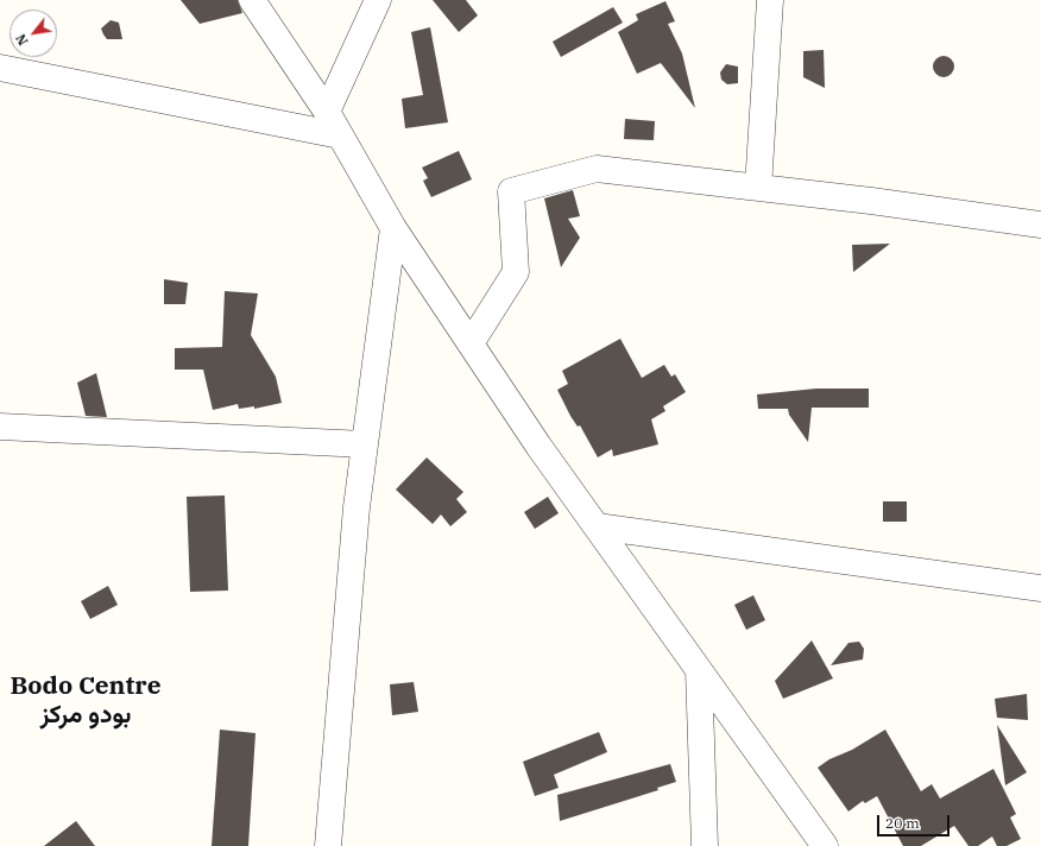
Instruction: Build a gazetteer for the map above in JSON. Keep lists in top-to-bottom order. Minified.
{"districts":["Bodo Centre بودو مركز"],"scale_bar":"20 m","north":"bottom left"}
